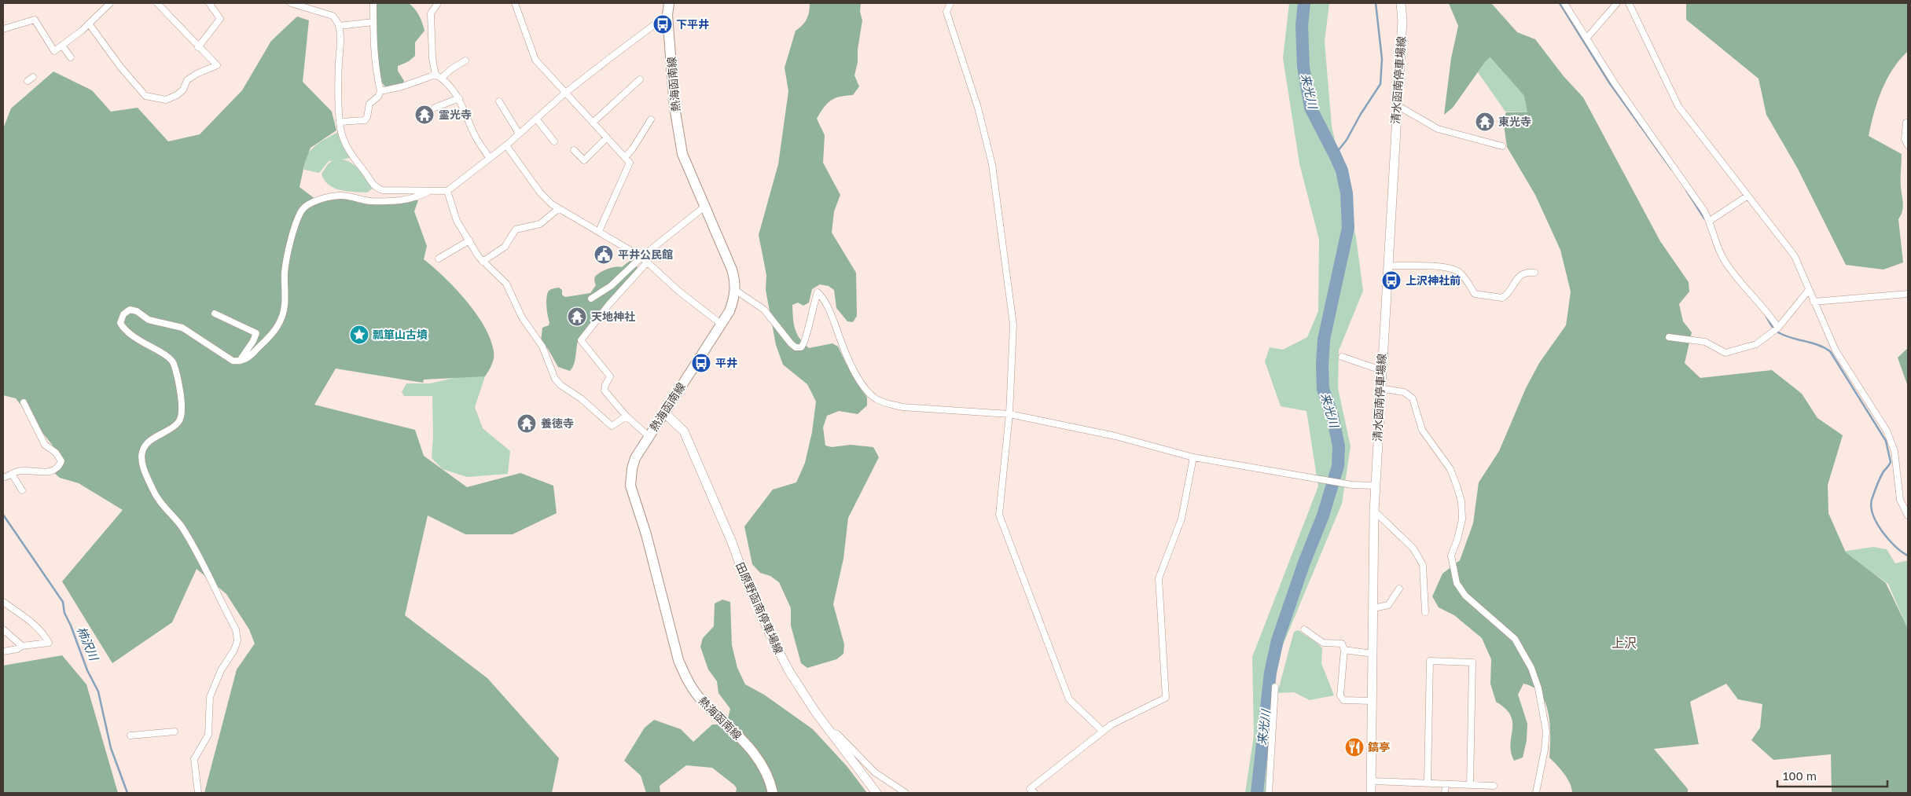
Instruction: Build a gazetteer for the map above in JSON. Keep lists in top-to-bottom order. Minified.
{"streets":{"main road":["清水函南停車場線","熱海函南線","田原野函南停車場線"]},"crossings":[["熱海函南線","田原野函南停車場線"]],"districts":["上沢"],"water":["来光川","柿沢川"],"places":{"bus stop":["下平井","上沢神社前","平井"],"temple":["霊光寺","東光寺","天地神社","養徳寺"],"public building":["平井公民館"],"place":["瓢箪山古墳"],"restaurant":["鎬亭"]},"scale_bar":"100 m"}
